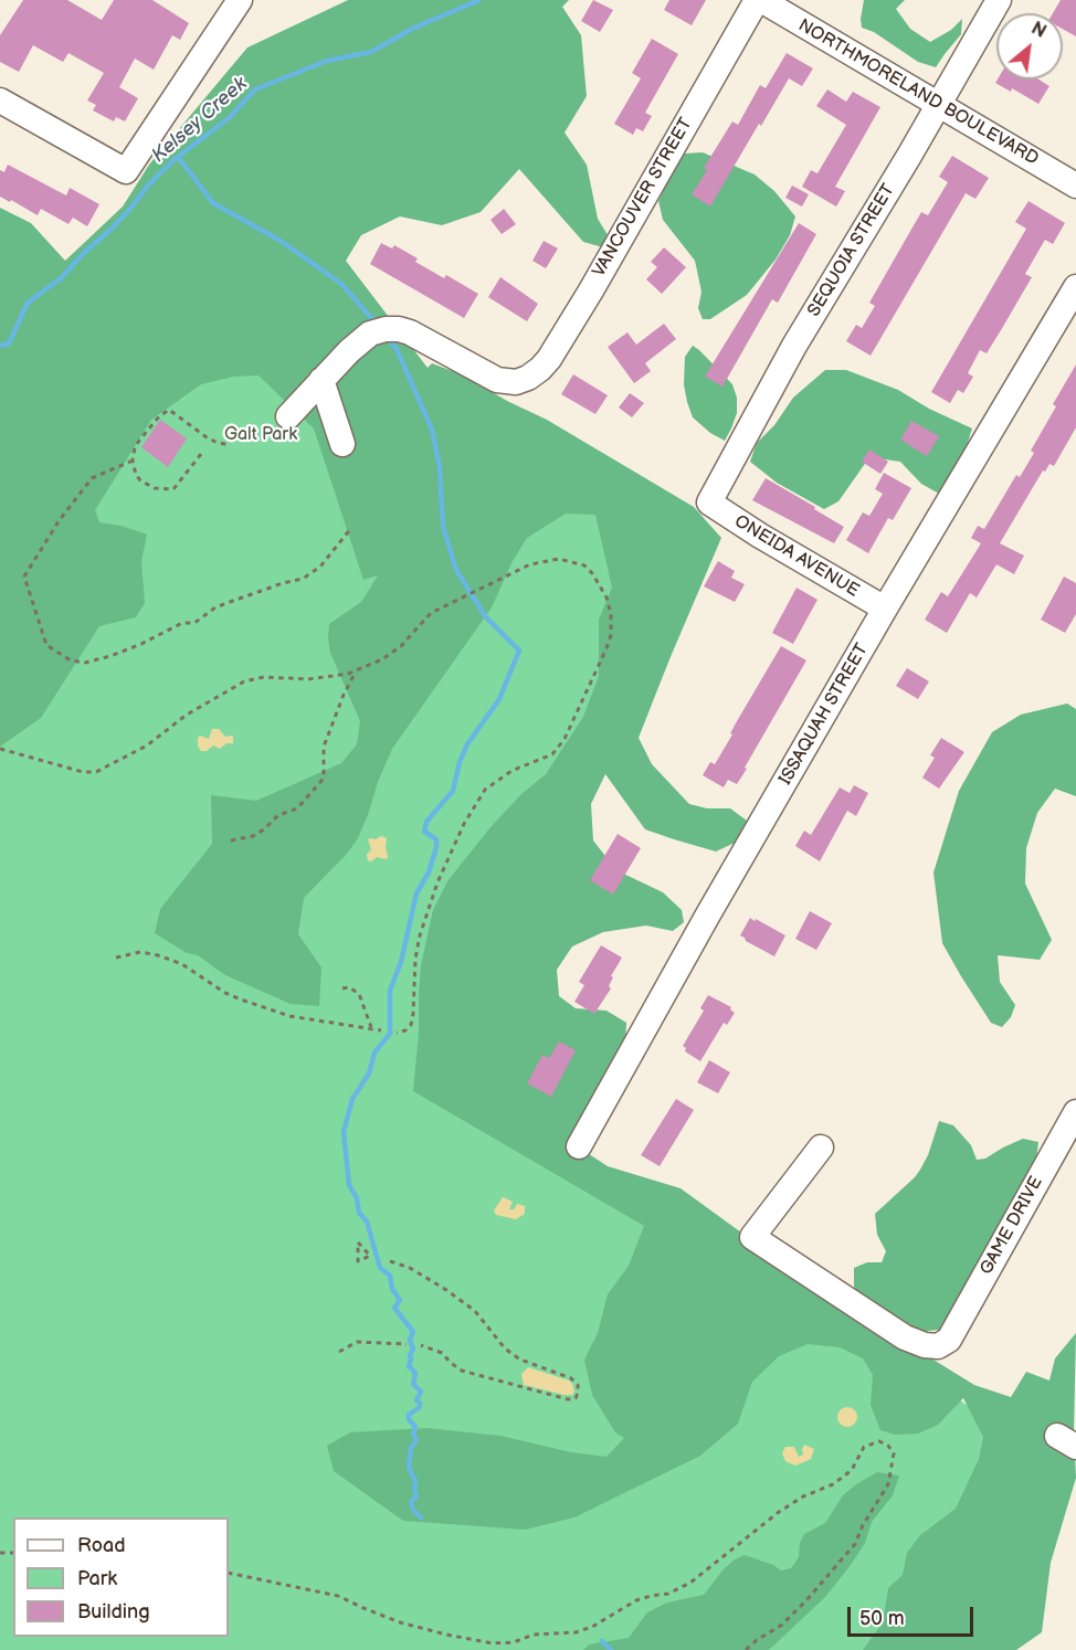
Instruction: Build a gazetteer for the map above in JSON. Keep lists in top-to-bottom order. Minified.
{"streets":{"street":["NORTHMORELAND BOULEVARD","VANCOUVER STREET","SEQUOIA STREET","ONEIDA AVENUE","ISSAQUAH STREET","GAME DRIVE"]},"crossings":[["NORTHMORELAND BOULEVARD","VANCOUVER STREET"],["NORTHMORELAND BOULEVARD","SEQUOIA STREET"],["SEQUOIA STREET","ONEIDA AVENUE"],["ONEIDA AVENUE","ISSAQUAH STREET"]],"water":["Kelsey Creek"],"parks":["Galt Park"],"legend":["Road","Park","Building"],"scale_bar":"50 m","north":"top right"}
